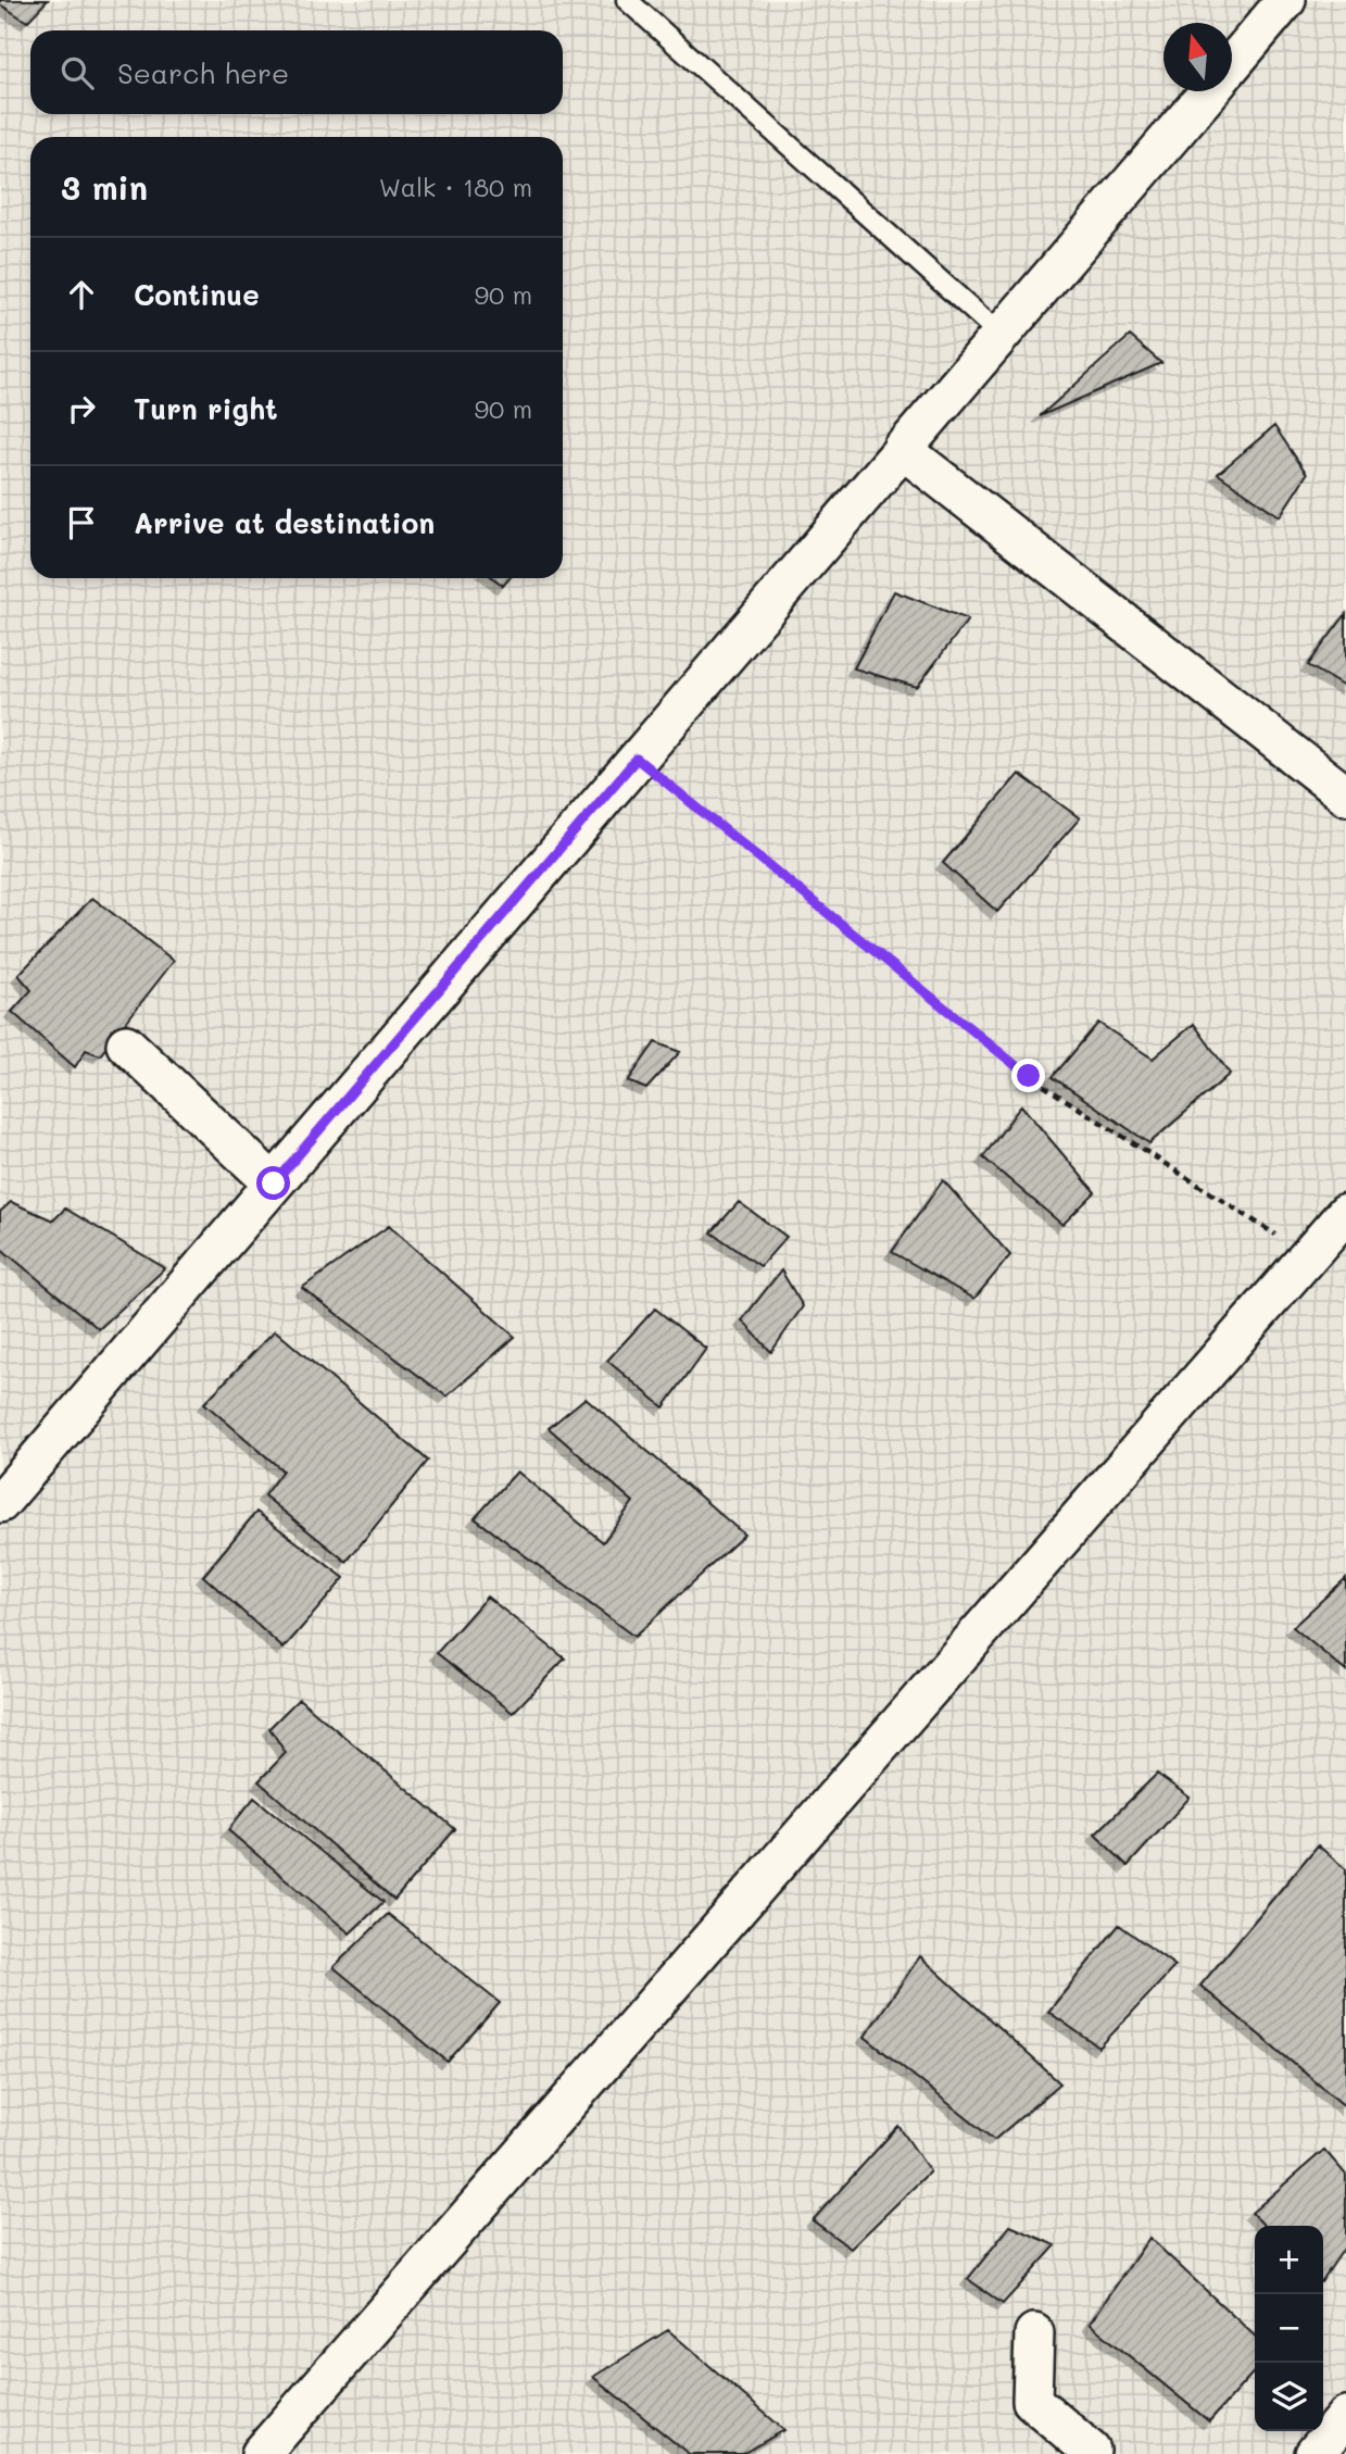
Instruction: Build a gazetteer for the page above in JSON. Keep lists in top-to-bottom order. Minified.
{"north":"top","page":{"search":"Search here","heading":["3 min","Walk · 180 m"],"list":[["Continue","90 m"],["Turn right","90 m"],"Arrive at destination"],"map_buttons":["+","−"]}}
